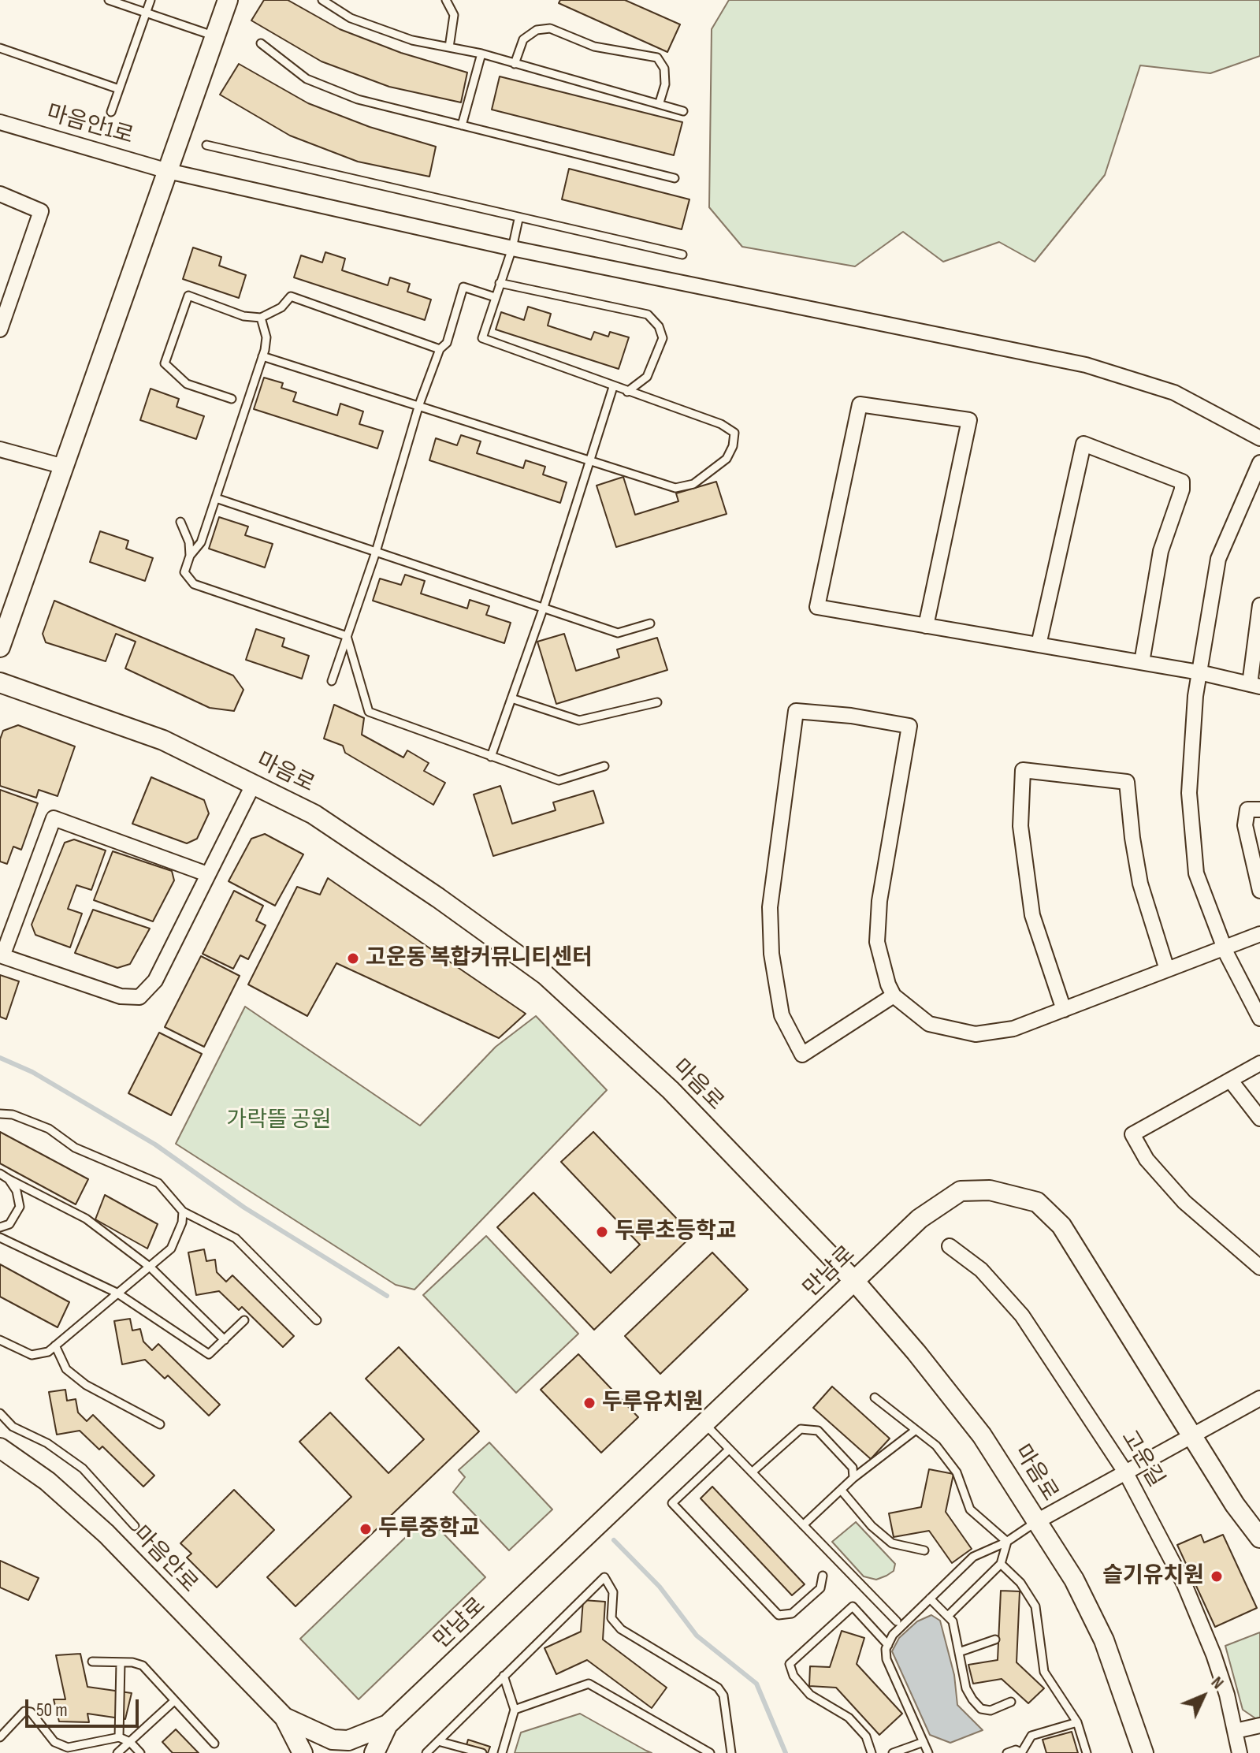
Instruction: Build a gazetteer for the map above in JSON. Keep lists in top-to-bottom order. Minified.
{"streets":{"street":["마음안1로","마음로","만남로","고운길","마음안로"]},"crossings":[["마음로","만남로"]],"parks":["가락뜰 공원"],"places":["고운동 복합커뮤니티센터","두루초등학교","두루유치원","두루중학교","슬기유치원"],"scale_bar":"50 m","north":"top right"}
